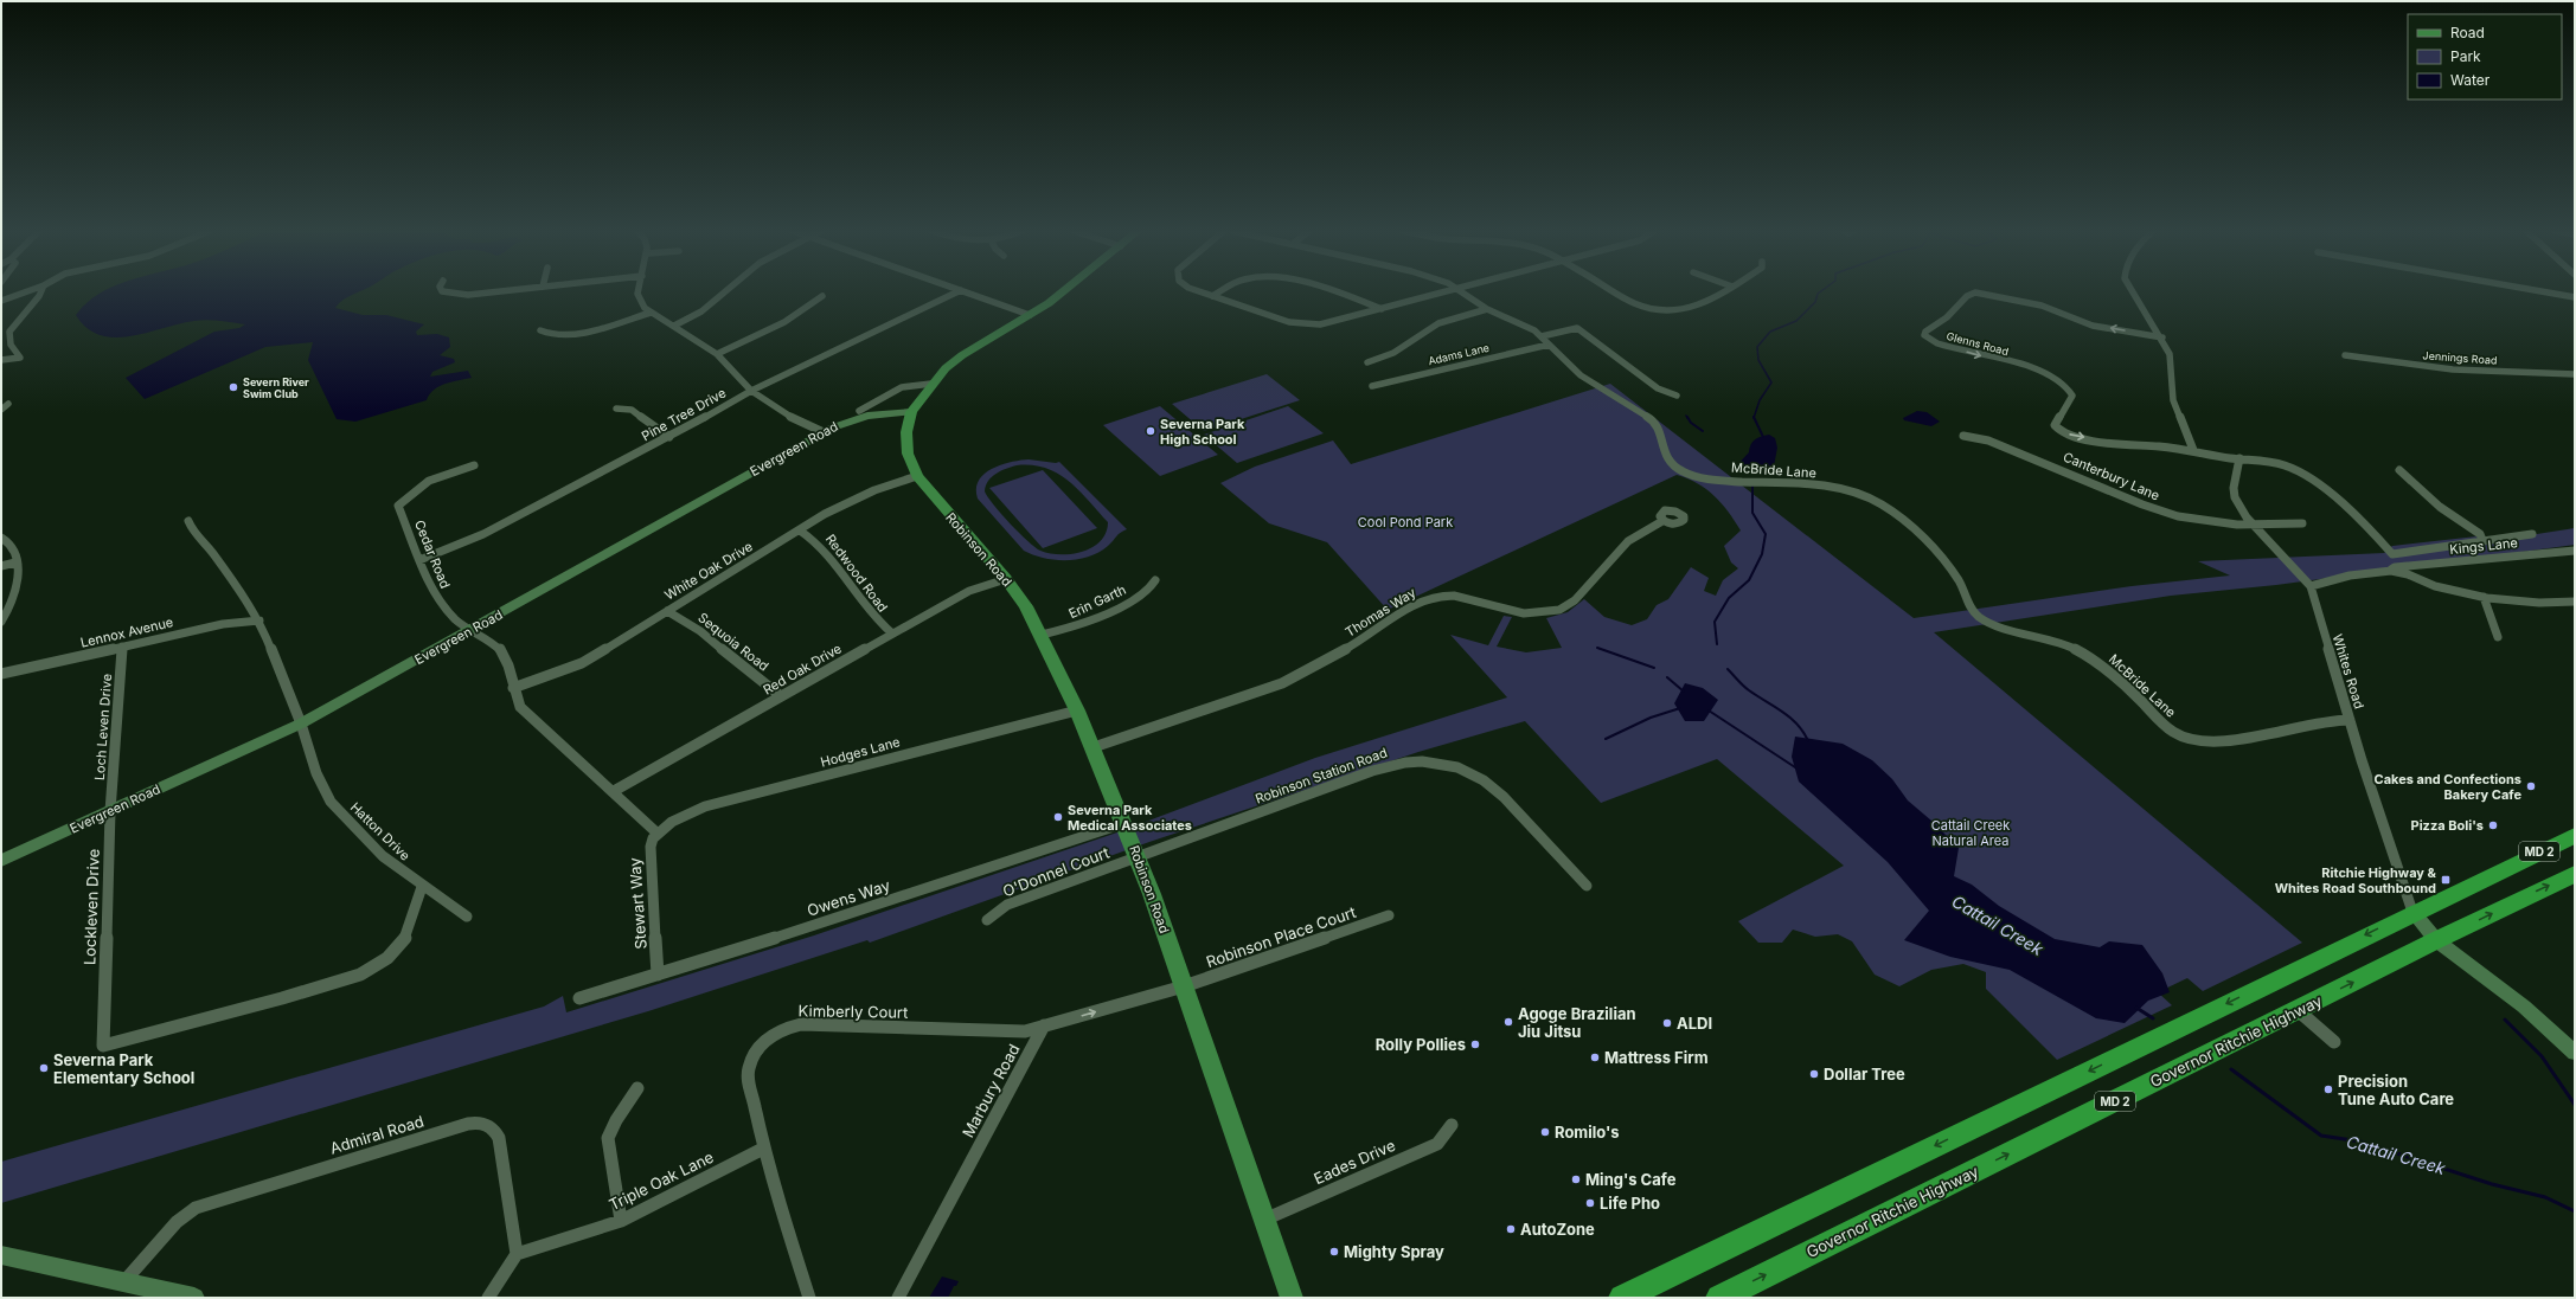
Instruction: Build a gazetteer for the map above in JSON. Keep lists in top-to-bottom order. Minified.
{"streets":{"highway":["MD 2","Governor Ritchie Highway"],"main road":["Robinson Road"],"street":["Glenns Road","Adams Lane","Jennings Road","Pine Tree Drive","Evergreen Road","McBride Lane","Canterbury Lane","Kings Lane","Cedar Road","White Oak Drive","Redwood Road","Erin Garth","Thomas Way","Lennox Avenue","Sequoia Road","Red Oak Drive","Whites Road","Loch Leven Drive","Hodges Lane","Robinson Station Road","Hatton Drive","O'Donnel Court","Owens Way","Stewart Way","Lockleven Drive","Robinson Place Court","Kimberly Court","Marbury Road","Admiral Road","Eades Drive","Triple Oak Lane"]},"crossings":[["Adams Lane","McBride Lane"],["Pine Tree Drive","Cedar Road"],["Evergreen Road","Robinson Road"],["Evergreen Road","Cedar Road"],["Evergreen Road","Loch Leven Drive"],["Evergreen Road","Hatton Drive"],["Evergreen Road","Lockleven Drive"],["McBride Lane","Whites Road"],["Canterbury Lane","Whites Road"],["Kings Lane","Whites Road"],["Robinson Road","White Oak Drive"],["Robinson Road","Erin Garth"],["Robinson Road","Thomas Way"],["Robinson Road","Red Oak Drive"],["Robinson Road","Hodges Lane"],["Robinson Road","Robinson Station Road"],["Robinson Road","O'Donnel Court"],["Robinson Road","Owens Way"],["Robinson Road","Robinson Place Court"],["Robinson Road","Eades Drive"],["Cedar Road","White Oak Drive"],["Cedar Road","Red Oak Drive"],["Cedar Road","Hodges Lane"],["Cedar Road","Stewart Way"],["White Oak Drive","Redwood Road"],["White Oak Drive","Sequoia Road"],["Redwood Road","Red Oak Drive"],["Lennox Avenue","Loch Leven Drive"],["Lennox Avenue","Hatton Drive"],["Sequoia Road","Red Oak Drive"],["Whites Road","MD 2"],["Loch Leven Drive","Lockleven Drive"],["Hodges Lane","Stewart Way"],["Robinson Station Road","O'Donnel Court"],["Hatton Drive","Lockleven Drive"],["Owens Way","Stewart Way"],["Kimberly Court","Marbury Road"],["Kimberly Court","Triple Oak Lane"],["Admiral Road","Triple Oak Lane"]],"water":["Cattail Creek"],"parks":["Cool Pond Park","Cattail Creek Natural Area"],"places":{"other":["Severn River Swim Club","Severna Park High School","Cakes and Confections Bakery Cafe","Severna Park Medical Associates","Pizza Boli's","Agoge Brazilian Jiu Jitsu","ALDI","Rolly Pollies","Mattress Firm","Severna Park Elementary School","Dollar Tree","Precision Tune Auto Care","Romilo's","Ming's Cafe","Life Pho","AutoZone","Mighty Spray"],"transit":["Ritchie Highway & Whites Road Southbound"]},"legend":["Road","Park","Water"]}
